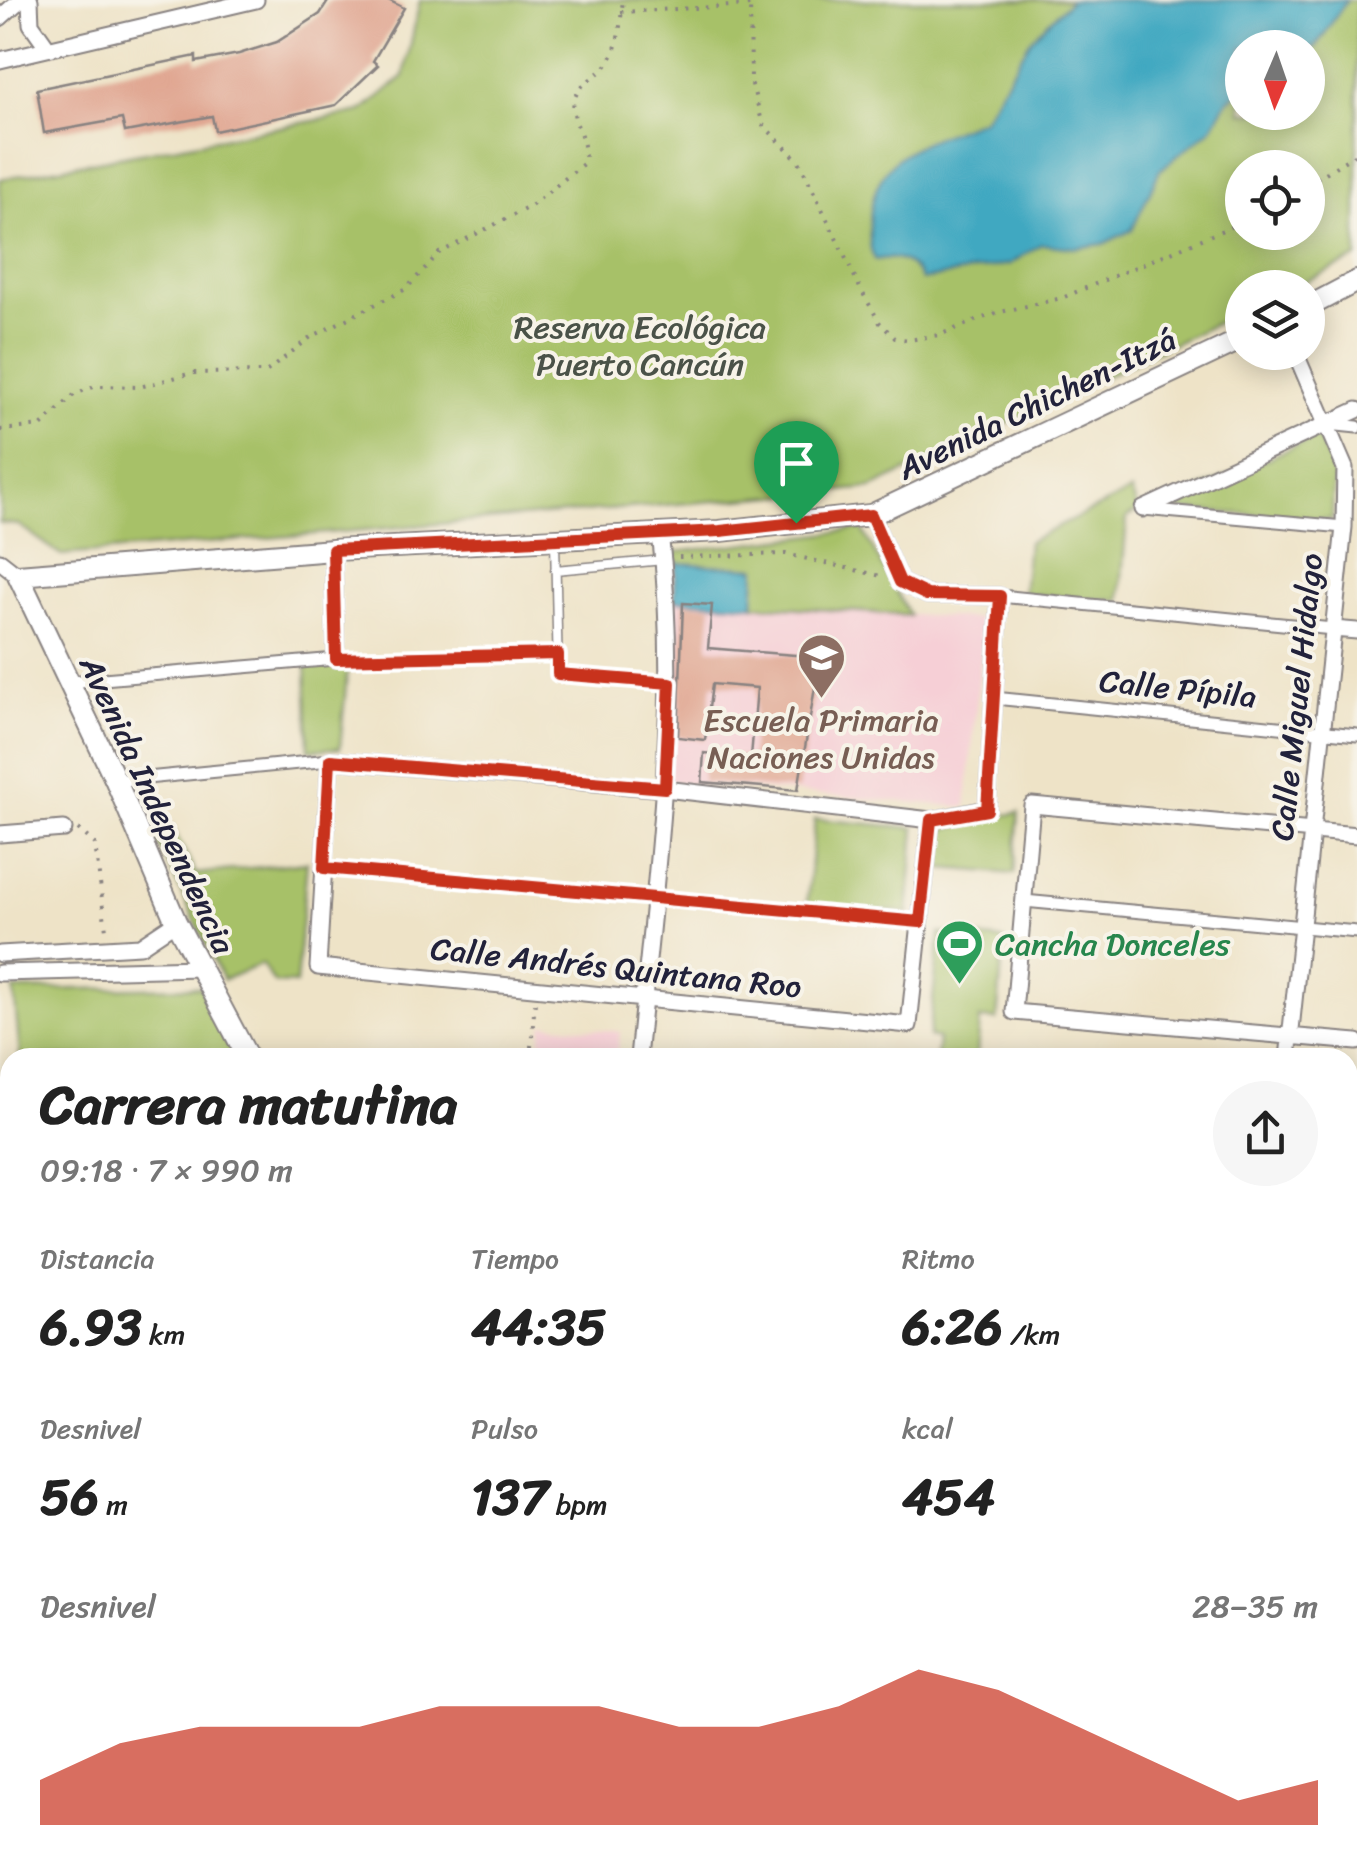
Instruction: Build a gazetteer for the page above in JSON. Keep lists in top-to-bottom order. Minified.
{"streets":{"street":["Avenida Chichen-Itzá","Calle Pípila","Calle Miguel Hidalgo","Avenida Independencia","Calle Andrés Quintana Roo"]},"crossings":[["Avenida Chichen-Itzá","Avenida Independencia"],["Calle Pípila","Calle Miguel Hidalgo"]],"parks":["Reserva Ecológica Puerto Cancún"],"places":{"school or university":["Escuela Primaria Naciones Unidas"],"sports":["Cancha Donceles"]},"north":"bottom","page":{"heading":["Carrera matutina","09:18 · 7 × 990 m"],"stats":[["Distancia","6.93 km"],["Tiempo","44:35"],["Ritmo","6:26 /km"],["Desnivel","56 m"],["Pulso","137 bpm"],["kcal","454"]],"chart":["Desnivel","28–35 m"]}}
